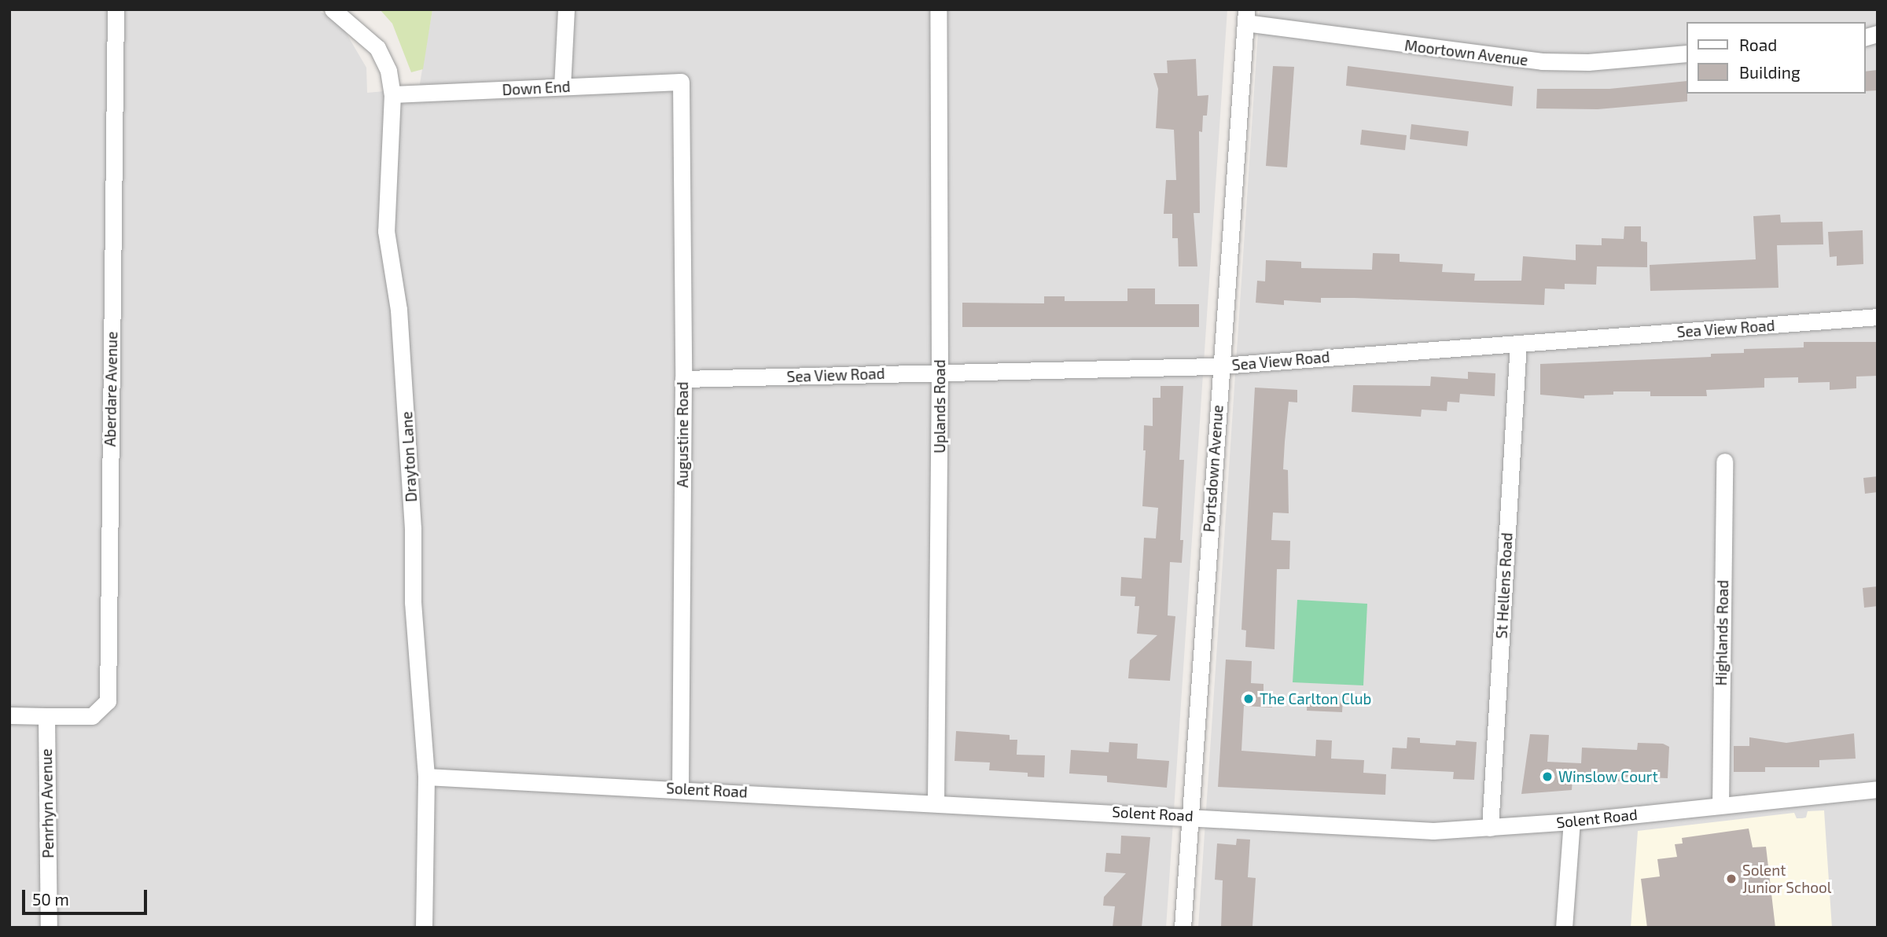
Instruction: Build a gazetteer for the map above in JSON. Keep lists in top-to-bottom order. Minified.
{"streets":{"street":["Moortown Avenue","Down End","Sea View Road","Aberdare Avenue","Uplands Road","Augustine Road","Drayton Lane","Portsdown Avenue","St Hellens Road","Highlands Road","Solent Road","Penrhyn Avenue"]},"crossings":[["Moortown Avenue","Portsdown Avenue"],["Down End","Augustine Road"],["Down End","Drayton Lane"],["Sea View Road","Uplands Road"],["Sea View Road","Augustine Road"],["Sea View Road","Portsdown Avenue"],["Sea View Road","St Hellens Road"],["Aberdare Avenue","Penrhyn Avenue"],["Uplands Road","Solent Road"],["Augustine Road","Solent Road"],["Drayton Lane","Solent Road"],["Portsdown Avenue","Solent Road"],["St Hellens Road","Solent Road"],["Highlands Road","Solent Road"]],"places":["The Carlton Club","Winslow Court","Solent Junior School"],"legend":["Road","Building"],"scale_bar":"50 m"}
